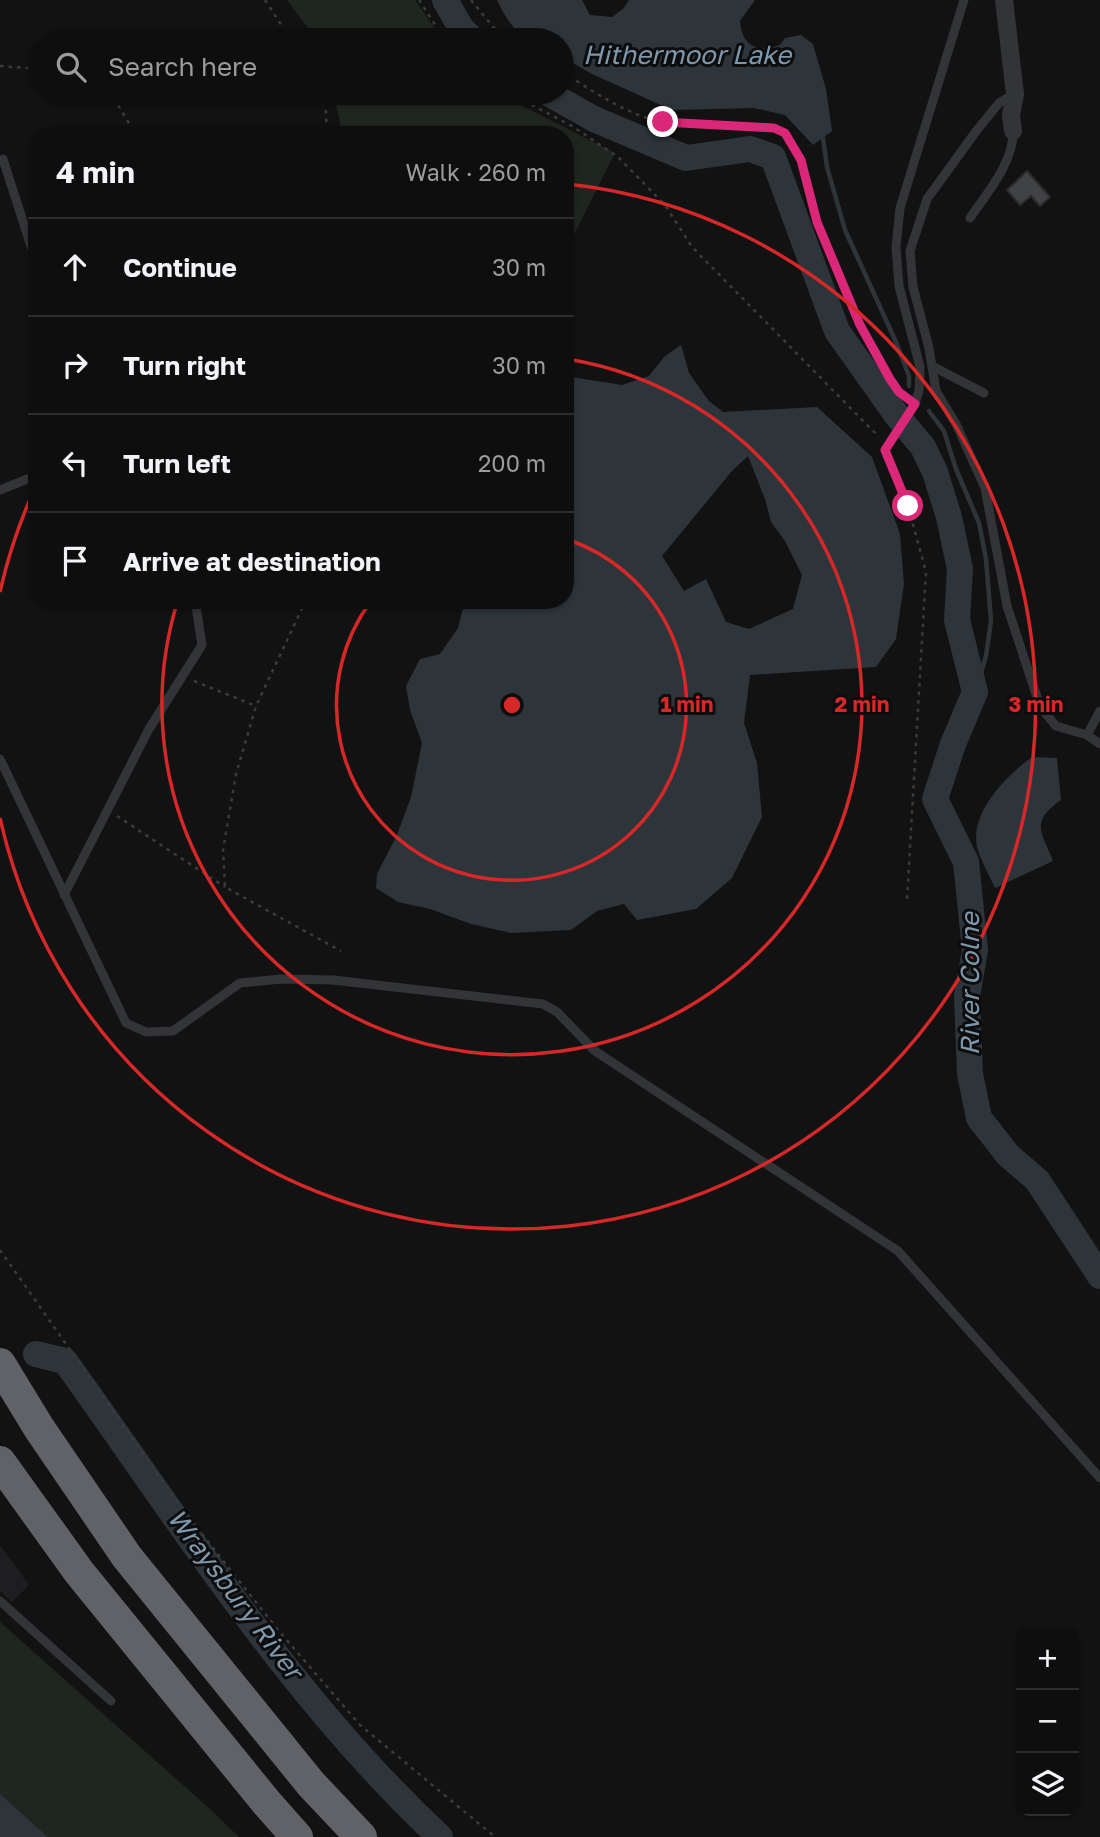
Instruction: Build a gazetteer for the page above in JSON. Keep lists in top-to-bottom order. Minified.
{"water":["Hithermoor Lake","River Colne","Wraysbury River"],"page":{"search":"Search here","heading":["4 min","Walk · 260 m"],"list":[["Continue","30 m"],["Turn right","30 m"],["Turn left","200 m"],"Arrive at destination"],"map_buttons":["+","−"]},"rings":["1 min","2 min","3 min"]}
